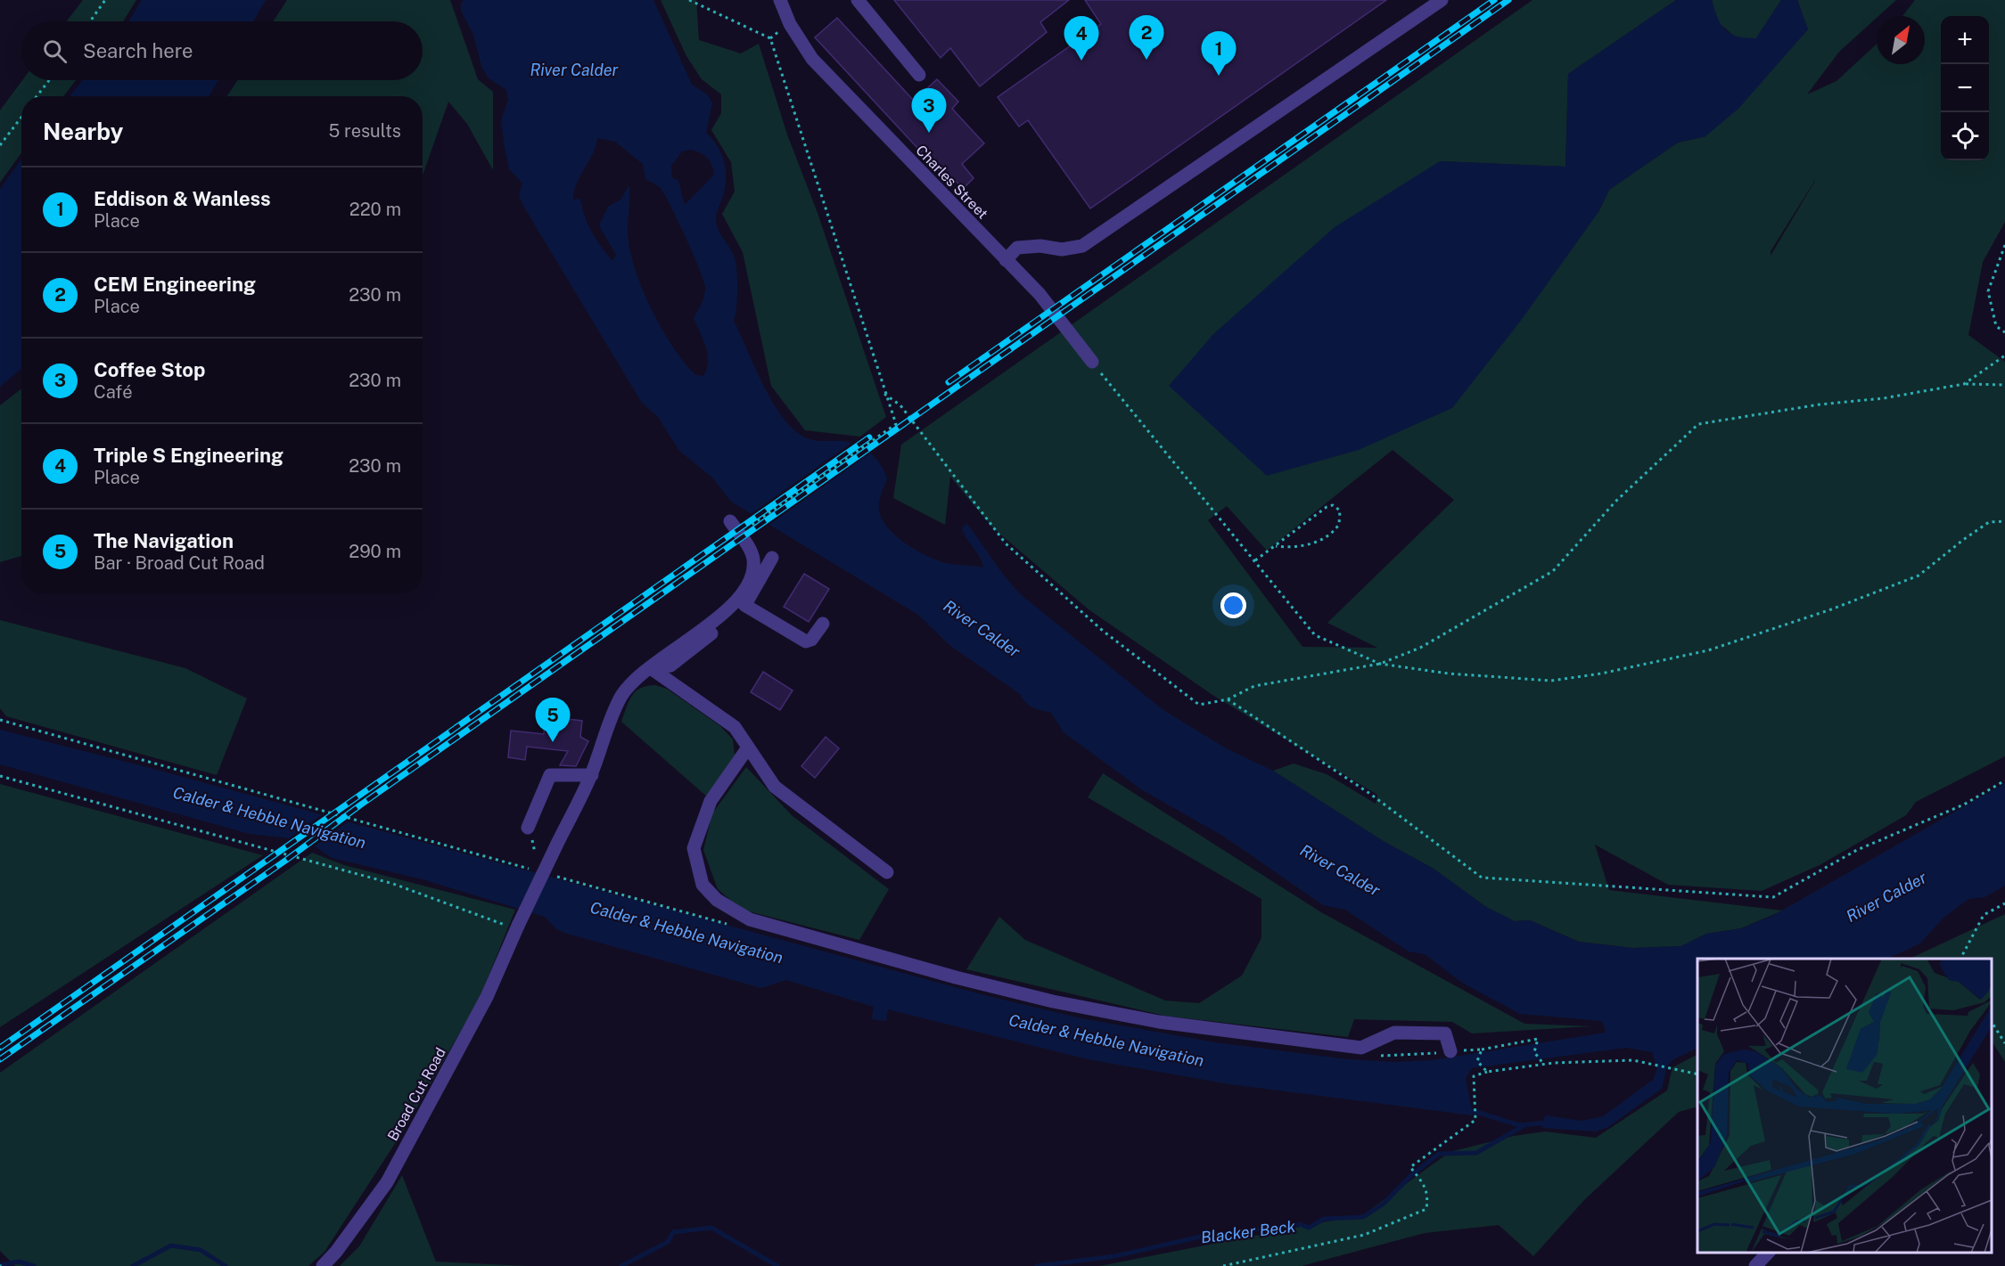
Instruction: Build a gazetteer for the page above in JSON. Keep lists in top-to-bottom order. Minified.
{"streets":{"street":["Charles Street","Broad Cut Road"]},"water":["River Calder","Calder & Hebble Navigation","Blacker Beck"],"north":"top right","page":{"pins":["2","4","1","3","5"],"map_buttons":["+","−"],"search":"Search here","heading":["Nearby","5 results"],"list":[{"mark":"1","name":"Eddison & Wanless","note":"Place","value":"220 m"},{"mark":"2","name":"CEM Engineering","note":"Place","value":"230 m"},{"mark":"3","name":"Coffee Stop","note":"Café","value":"230 m"},{"mark":"4","name":"Triple S Engineering","note":"Place","value":"230 m"},{"mark":"5","name":"The Navigation","note":"Bar · Broad Cut Road","value":"290 m"}]}}
